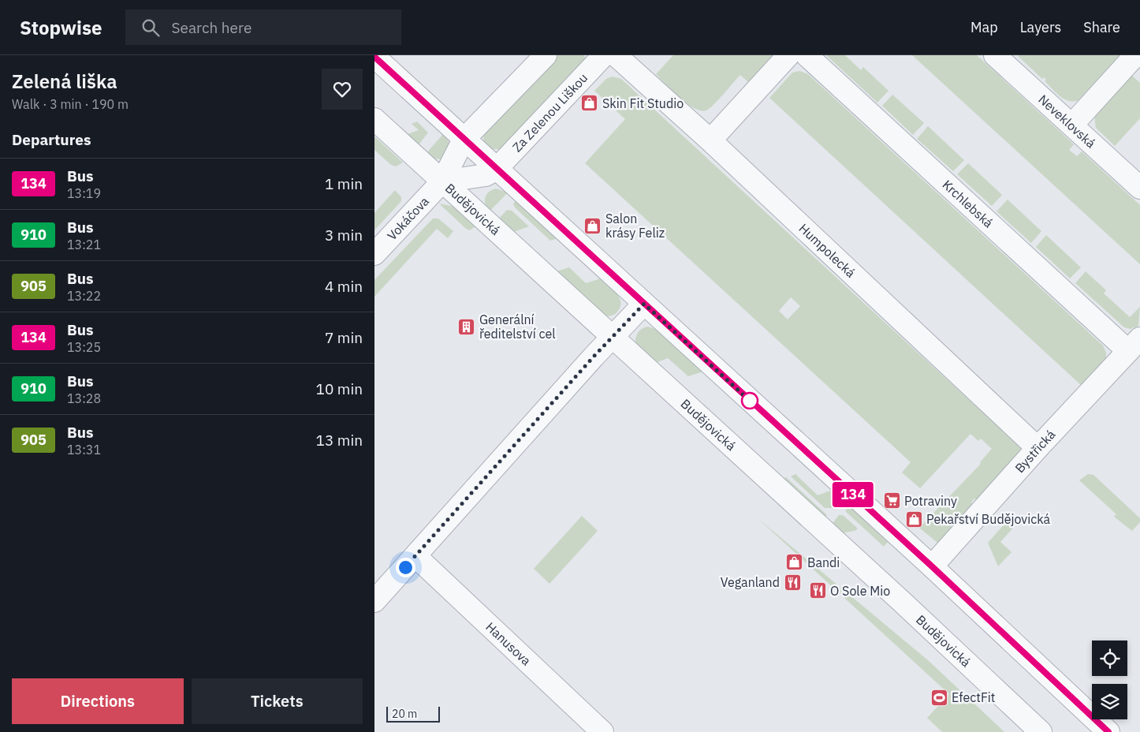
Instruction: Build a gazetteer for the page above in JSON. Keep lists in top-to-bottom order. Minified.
{"streets":{"street":["Za Zelenou Liškou","Neveklovská","Krchlebská","Budějovická","Vokáčova","Humpolecká","Bystřická","Hanusova"]},"crossings":[["Krchlebská","Bystřická"],["Budějovická","Vokáčova"],["Humpolecká","Bystřická"]],"places":{"shop":["Skin Fit Studio","Salon krásy Feliz","Pekařství Budějovická","Bandi"],"building":["Generální ředitelství cel"],"supermarket":["Potraviny"],"restaurant":["Veganland","O Sole Mio"],"sports":["EfectFit"]},"lines":["bus line 134"],"scale_bar":"20 m","page":{"header":"Stopwise","search":"Search here","nav":["Map","Layers","Share"],"heading":[["Zelená liška","Walk · 3 min · 190 m"],"Departures"],"on_map":"134","list":[{"mark":"134","name":"Bus","note":"13:19","value":"1 min"},{"mark":"910","name":"Bus","note":"13:21","value":"3 min"},{"mark":"905","name":"Bus","note":"13:22","value":"4 min"},{"mark":"134","name":"Bus","note":"13:25","value":"7 min"},{"mark":"910","name":"Bus","note":"13:28","value":"10 min"},{"mark":"905","name":"Bus","note":"13:31","value":"13 min"}],"buttons":["Directions","Tickets"],"scale":"20 m"}}
